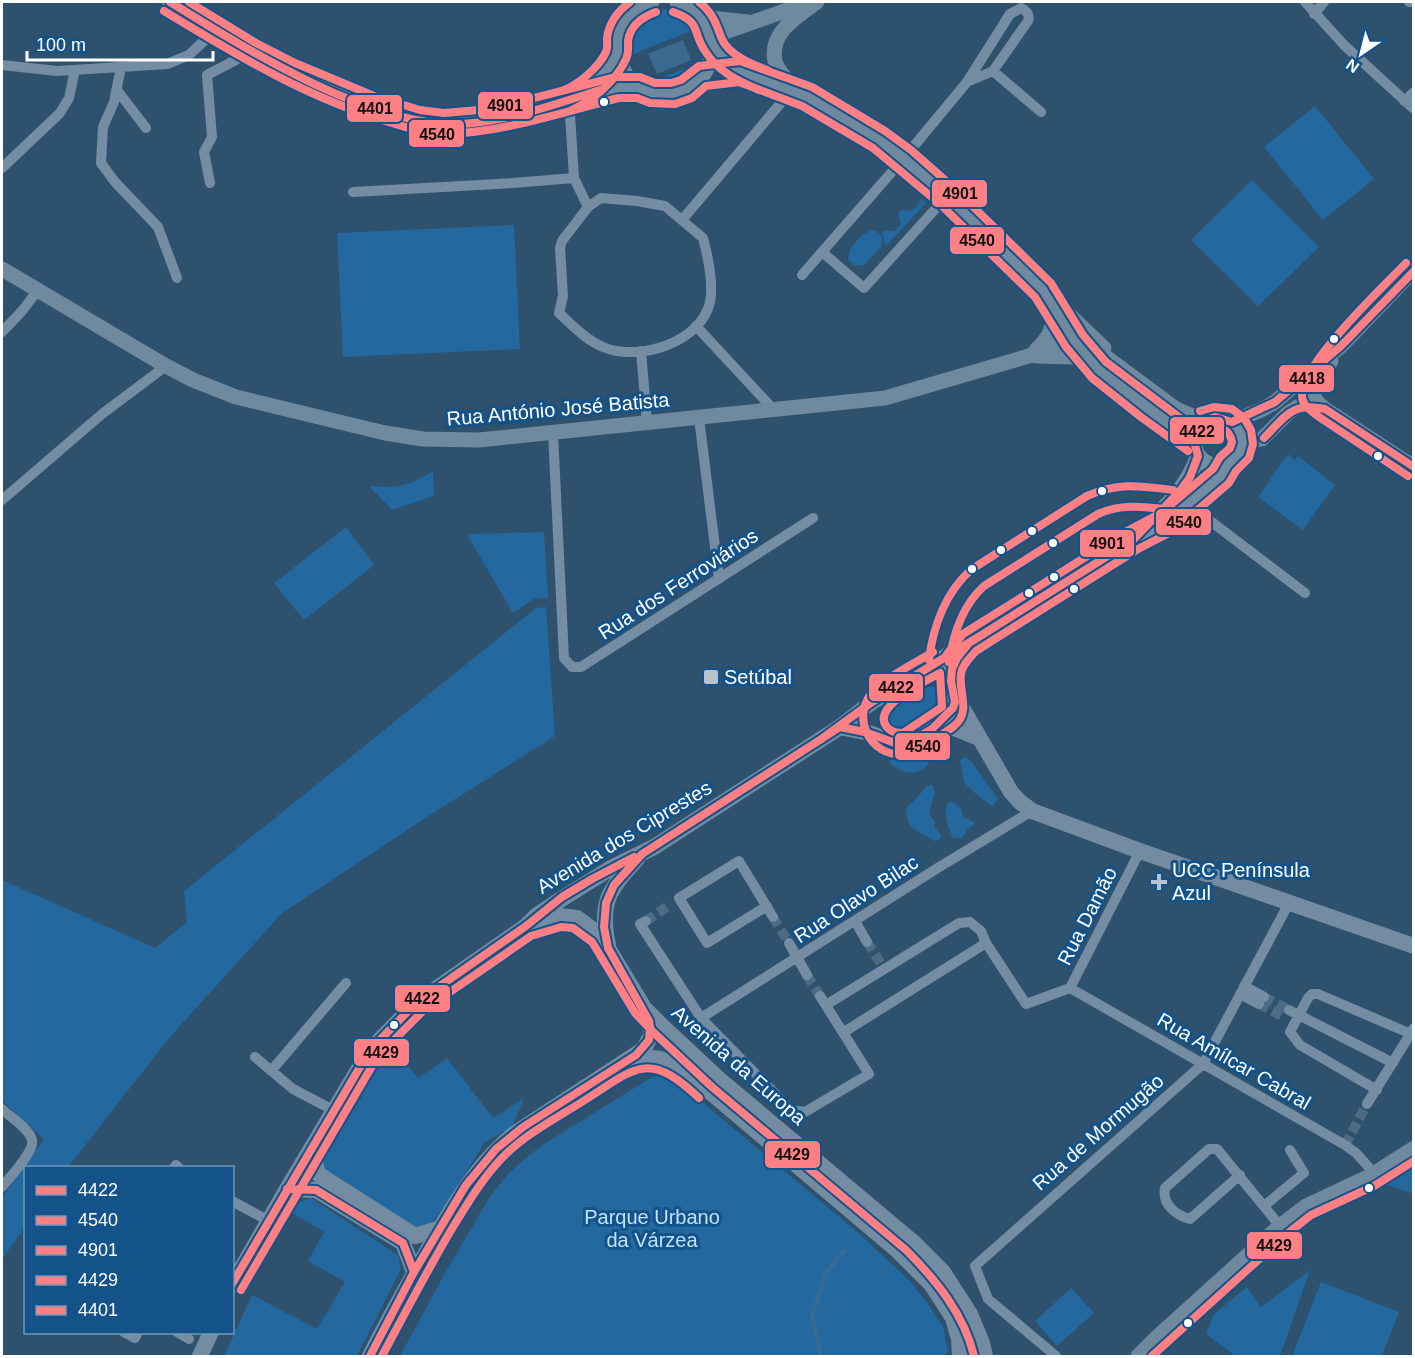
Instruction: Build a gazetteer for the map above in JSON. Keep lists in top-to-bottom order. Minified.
{"streets":{"main road":["Rua António José Batista","Avenida dos Ciprestes","Avenida da Europa"],"street":["Rua dos Ferroviários","Rua Olavo Bilac","Rua Damão","Rua Amílcar Cabral","Rua de Mormugão"]},"crossings":[["Rua António José Batista","Rua dos Ferroviários"],["Avenida dos Ciprestes","Avenida da Europa"],["Rua Damão","Rua Amílcar Cabral"],["Rua Amílcar Cabral","Rua de Mormugão"]],"parks":["Parque Urbano da Várzea"],"places":{"transit":["Setúbal"],"health":["UCC Península Azul"]},"lines":["transit line 4901","transit line 4401","transit line 4540","transit line 4418","transit line 4422","transit line 4429"],"legend":["4422","4540","4901","4429","4401"],"scale_bar":"100 m","north":"bottom left"}
